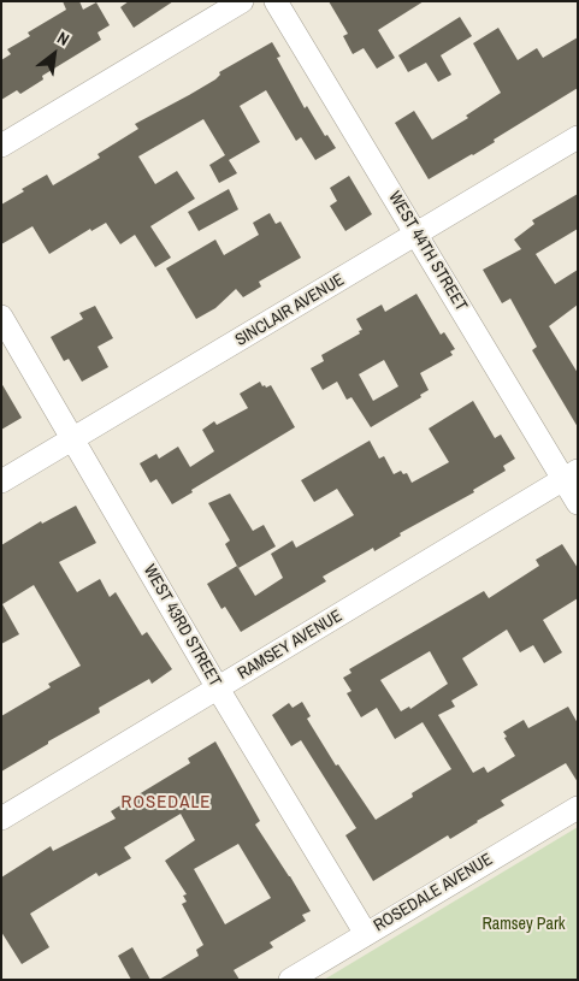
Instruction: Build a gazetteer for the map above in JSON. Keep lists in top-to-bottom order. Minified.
{"streets":{"street":["WEST 44TH STREET","SINCLAIR AVENUE","WEST 43RD STREET","RAMSEY AVENUE","ROSEDALE AVENUE"]},"crossings":[["WEST 44TH STREET","SINCLAIR AVENUE"],["WEST 44TH STREET","RAMSEY AVENUE"],["SINCLAIR AVENUE","WEST 43RD STREET"],["WEST 43RD STREET","RAMSEY AVENUE"],["WEST 43RD STREET","ROSEDALE AVENUE"]],"districts":["ROSEDALE"],"parks":["Ramsey Park"],"north":"top right"}
